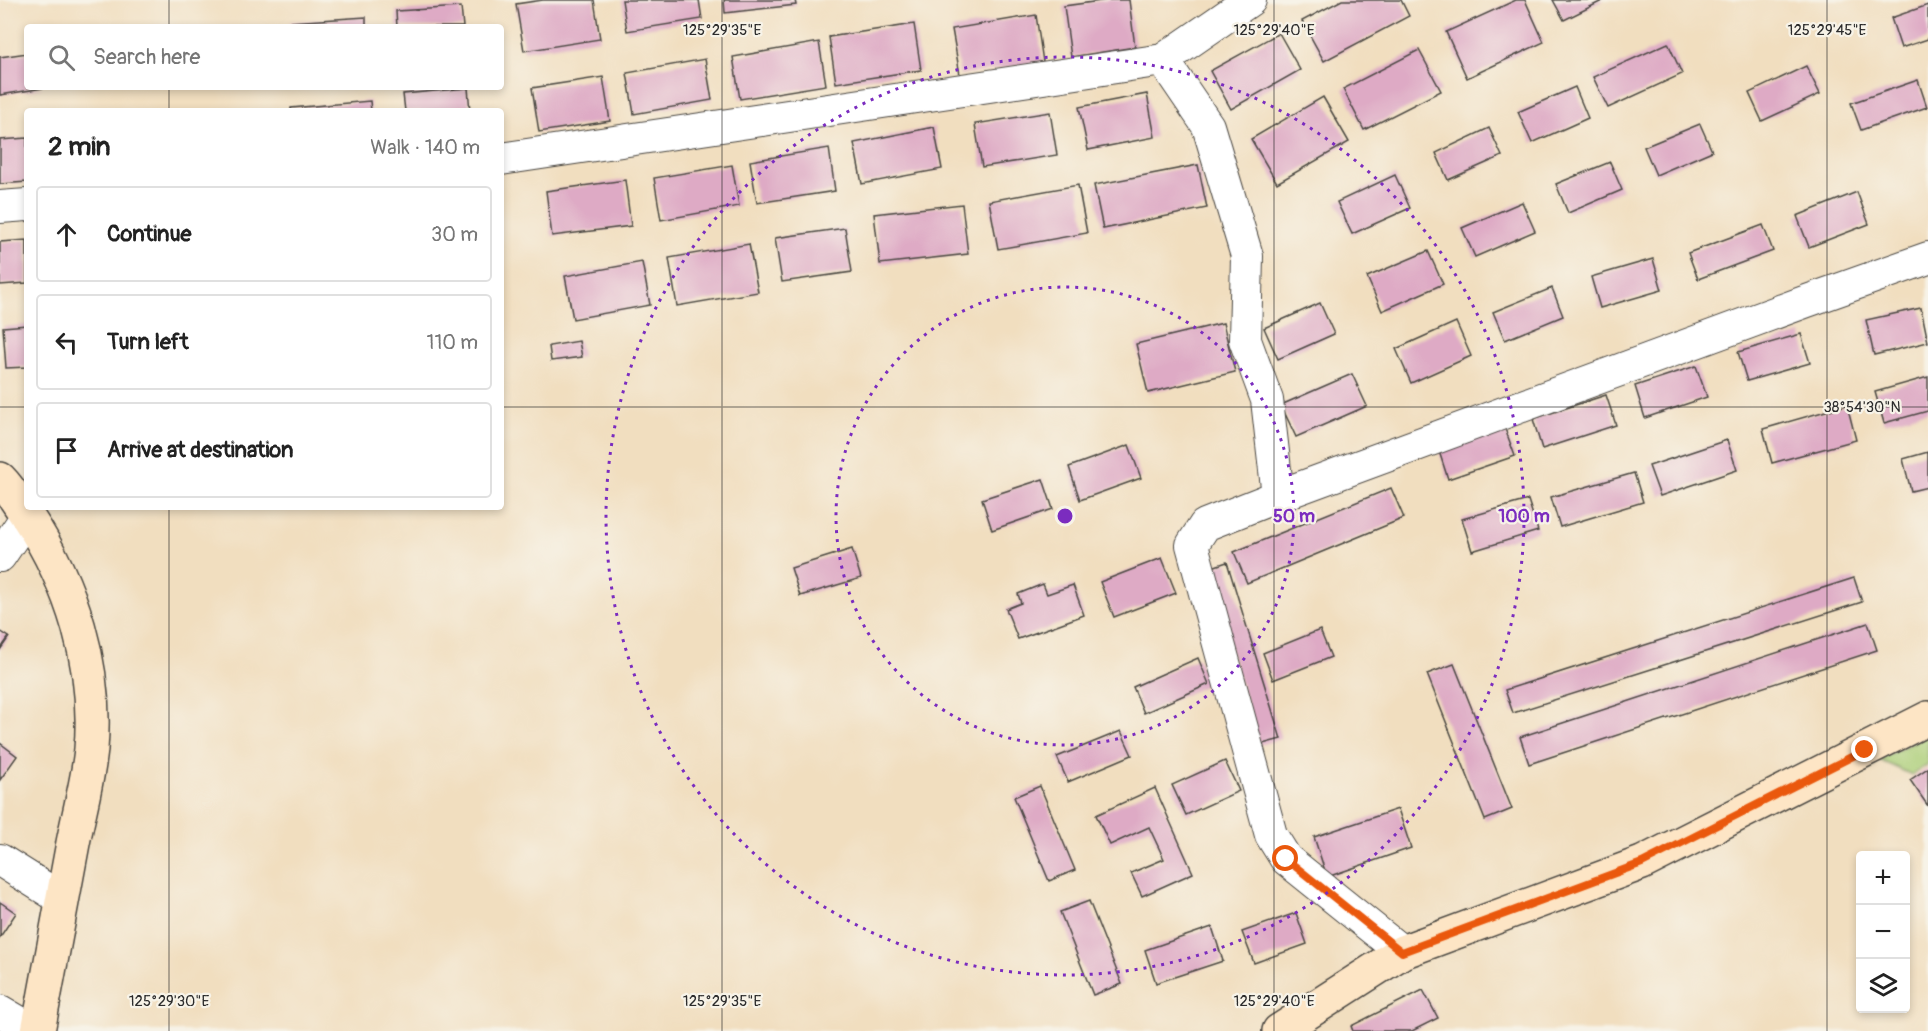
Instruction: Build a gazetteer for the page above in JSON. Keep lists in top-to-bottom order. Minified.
{"page":{"search":"Search here","heading":["2 min","Walk · 140 m"],"list":[["Continue","30 m"],["Turn left","110 m"],"Arrive at destination"],"map_buttons":["+","−"]},"coordinates":["125°29'35\"E","125°29'40\"E","125°29'45\"E","38°54'30\"N","125°29'30\"E"],"rings":["50 m","100 m"]}
